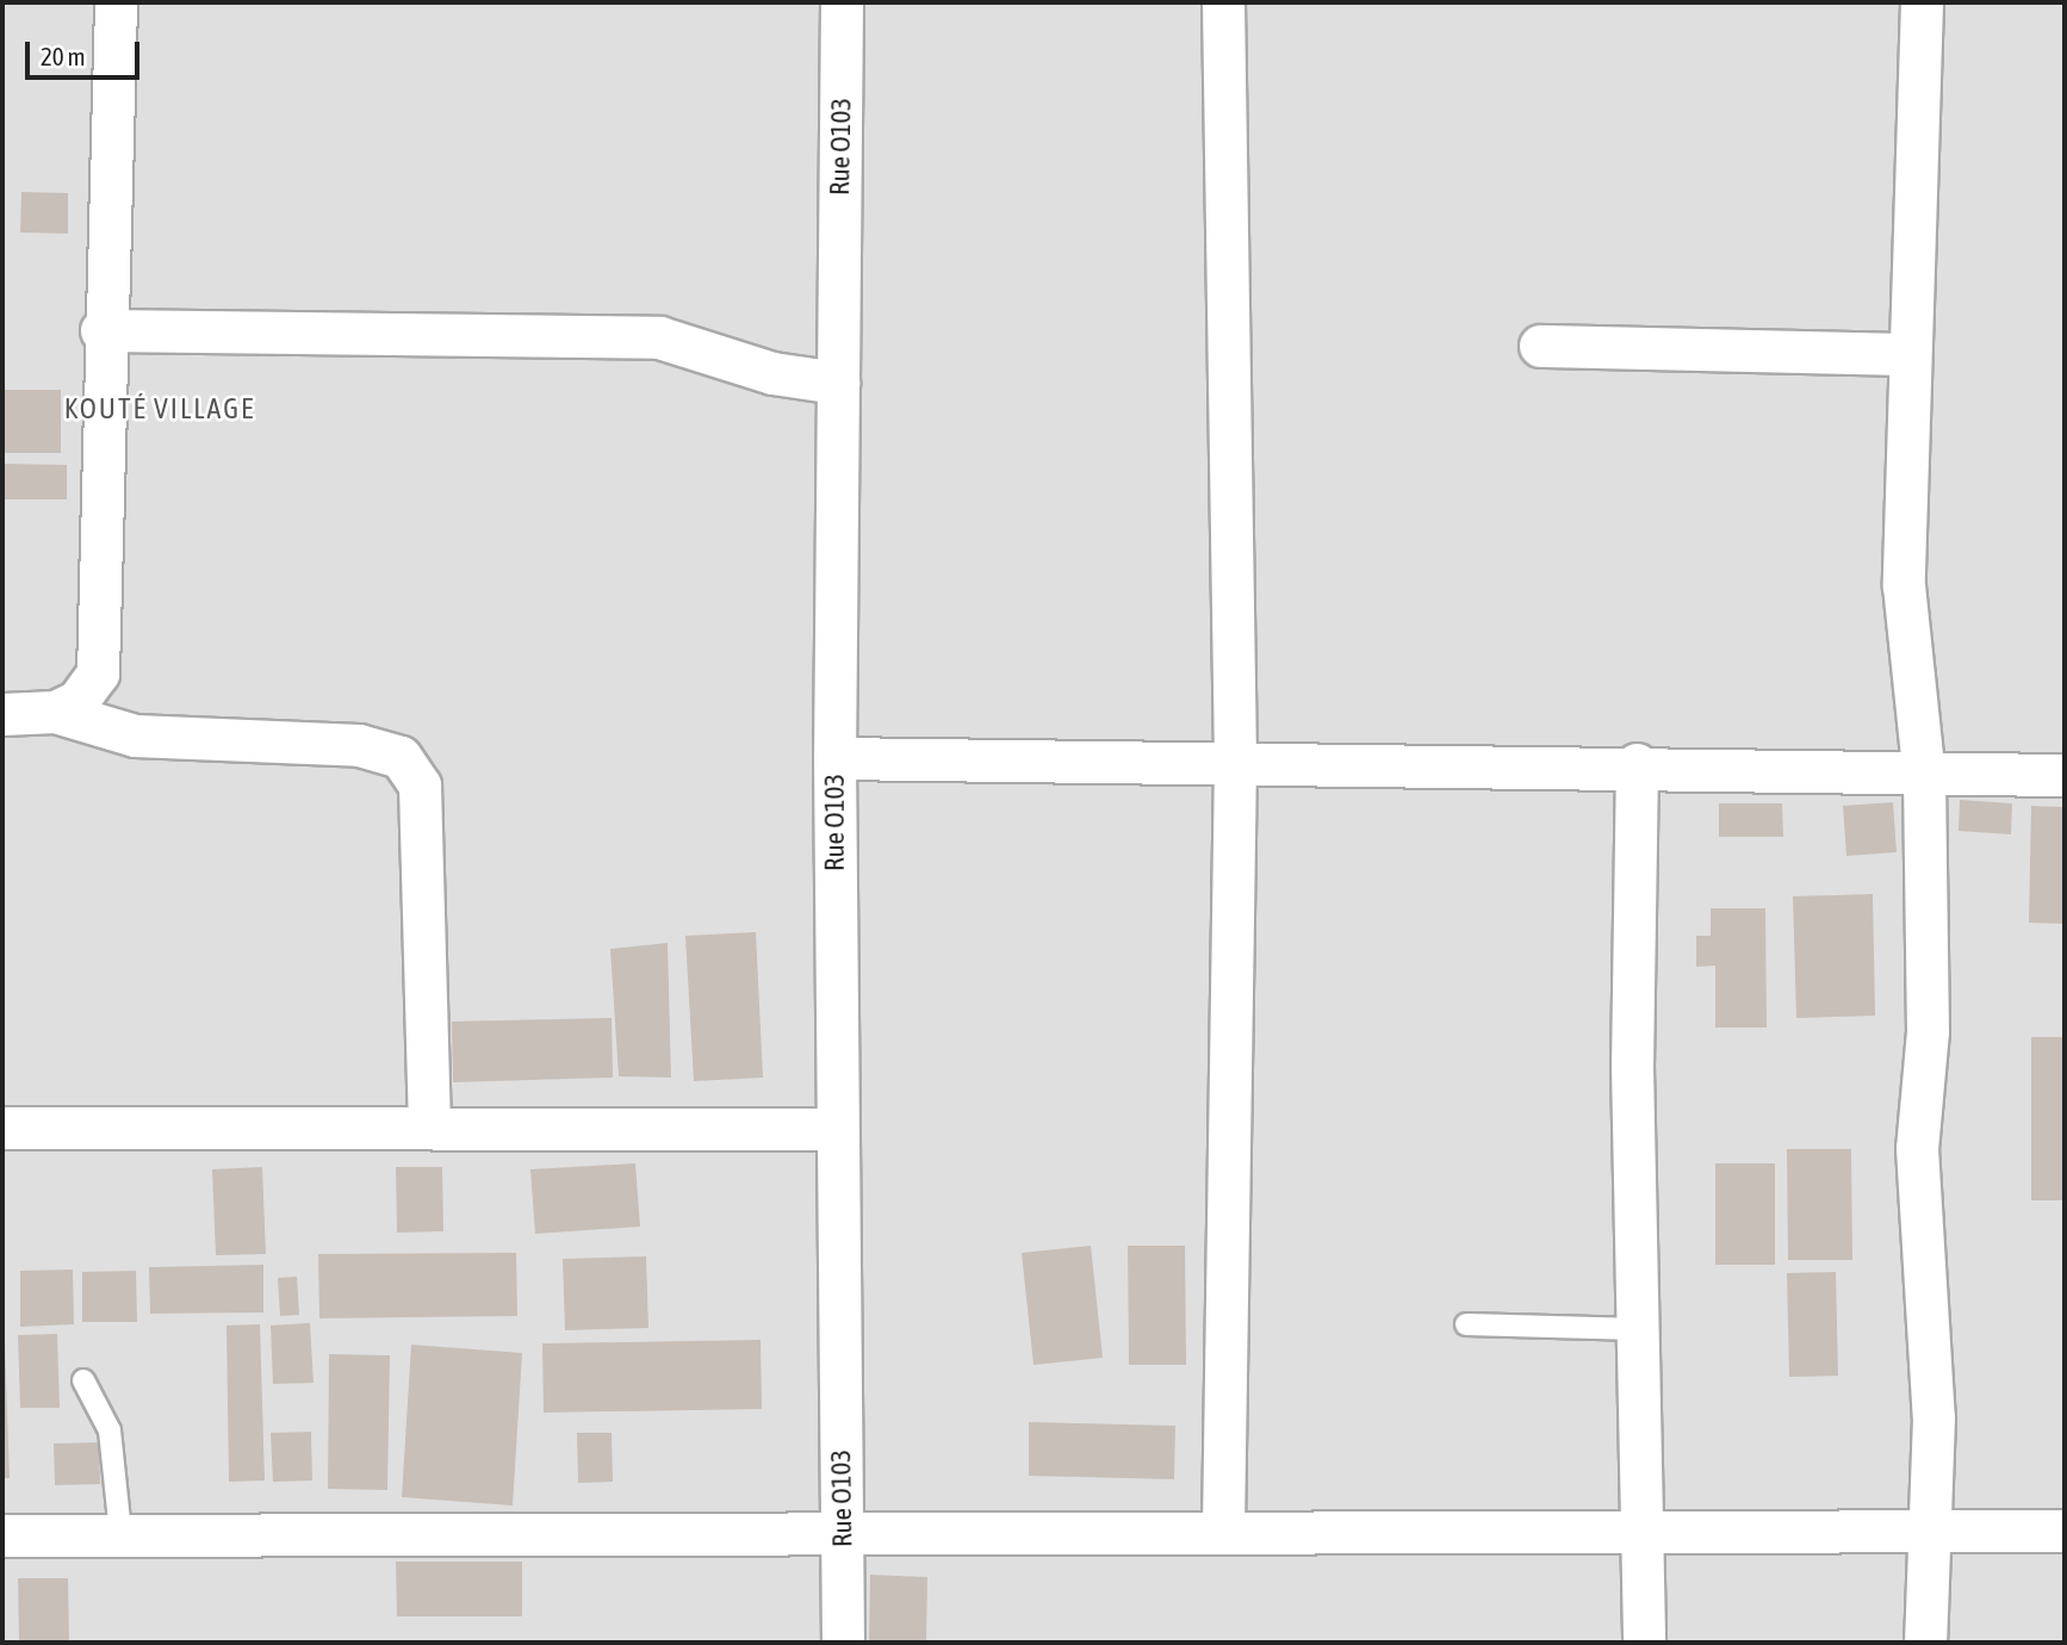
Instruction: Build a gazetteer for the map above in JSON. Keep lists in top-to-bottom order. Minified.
{"streets":{"street":["Rue O103"]},"districts":["KOUTÉ VILLAGE"],"scale_bar":"20 m"}
